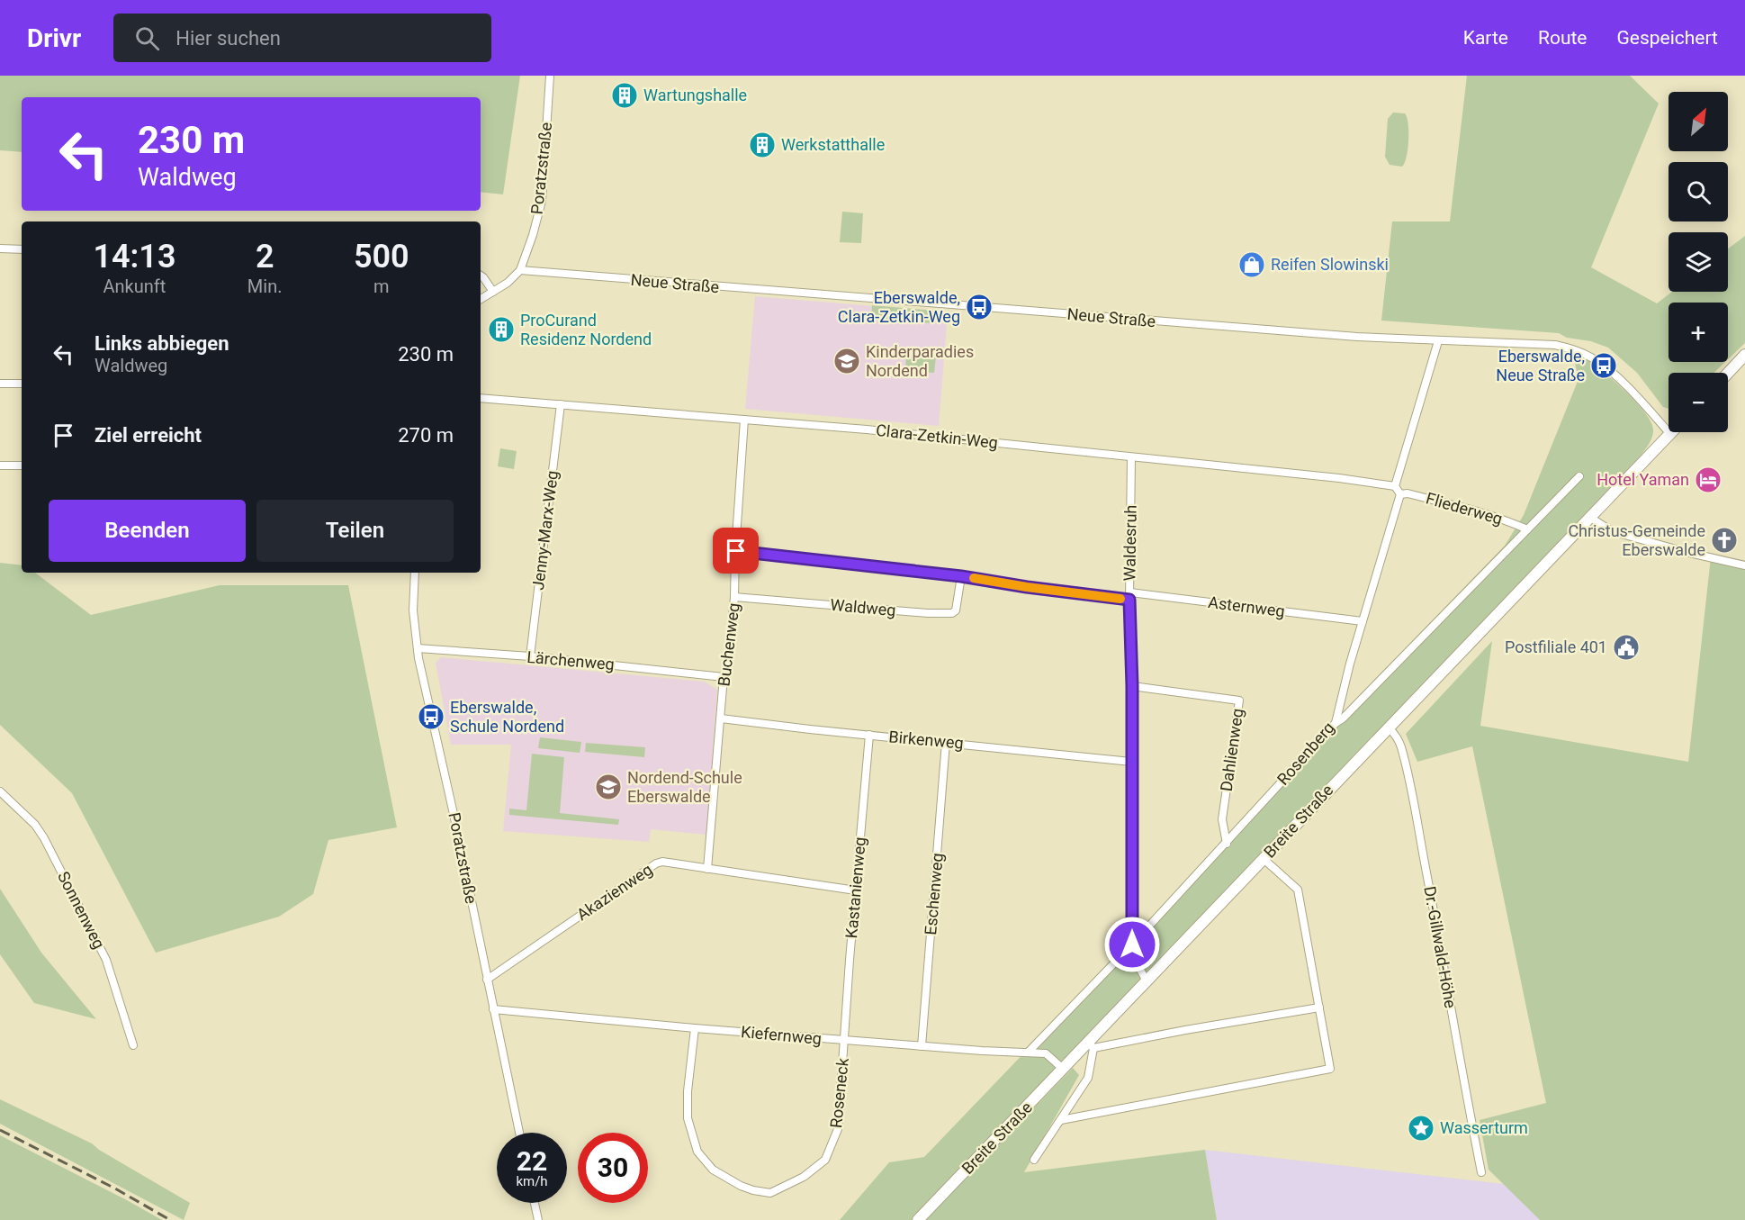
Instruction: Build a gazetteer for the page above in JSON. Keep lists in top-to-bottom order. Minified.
{"streets":{"main road":["Breite Straße"],"street":["Poratzstraße","Neue Straße","Clara-Zetkin-Weg","Fliederweg","Jenny-Marx-Weg","Waldesruh","Asternweg","Waldweg","Buchenweg","Lärchenweg","Birkenweg","Dahlienweg","Rosenberg","Kastanienweg","Akazienweg","Eschenweg","Sonnenweg","Dr.-Gillwald-Höhe","Kiefernweg","Roseneck"]},"crossings":[["Poratzstraße","Neue Straße"],["Poratzstraße","Lärchenweg"],["Poratzstraße","Akazienweg"],["Poratzstraße","Kiefernweg"],["Neue Straße","Breite Straße"],["Clara-Zetkin-Weg","Jenny-Marx-Weg"],["Clara-Zetkin-Weg","Waldesruh"],["Clara-Zetkin-Weg","Buchenweg"],["Fliederweg","Rosenberg"],["Jenny-Marx-Weg","Lärchenweg"],["Waldesruh","Asternweg"],["Waldesruh","Birkenweg"],["Waldesruh","Dahlienweg"],["Waldesruh","Rosenberg"],["Waldesruh","Breite Straße"],["Asternweg","Rosenberg"],["Waldweg","Buchenweg"],["Buchenweg","Lärchenweg"],["Buchenweg","Birkenweg"],["Buchenweg","Akazienweg"],["Birkenweg","Kastanienweg"],["Birkenweg","Eschenweg"],["Dahlienweg","Rosenberg"],["Rosenberg","Kiefernweg"],["Breite Straße","Dr.-Gillwald-Höhe"],["Breite Straße","Kiefernweg"],["Kastanienweg","Akazienweg"],["Kastanienweg","Kiefernweg"],["Kastanienweg","Roseneck"],["Eschenweg","Kiefernweg"],["Kiefernweg","Roseneck"]],"places":{"building":["Wartungshalle","Werkstatthalle","ProCurand Residenz Nordend"],"shop":["Reifen Slowinski"],"bus stop":["Eberswalde, Clara-Zetkin-Weg","Eberswalde, Neue Straße","Eberswalde, Schule Nordend"],"school or university":["Kinderparadies Nordend","Nordend-Schule Eberswalde"],"hotel":["Hotel Yaman"],"church":["Christus-Gemeinde Eberswalde"],"public building":["Postfiliale 401"],"place":["Wasserturm"]},"north":"top right","page":{"header":"Drivr","search":"Hier suchen","nav":["Karte","Route","Gespeichert"],"map_buttons":["+","−"],"turn":["230 m","Waldweg"],"eta":["14:13","Ankunft","2","Min.","500","m"],"list":[{"name":"Links abbiegen","note":"Waldweg","value":"230 m"},{"name":"Ziel erreicht","value":"270 m"}],"buttons":["Beenden","Teilen"],"speed":"22 km/h","limit":"30"}}
